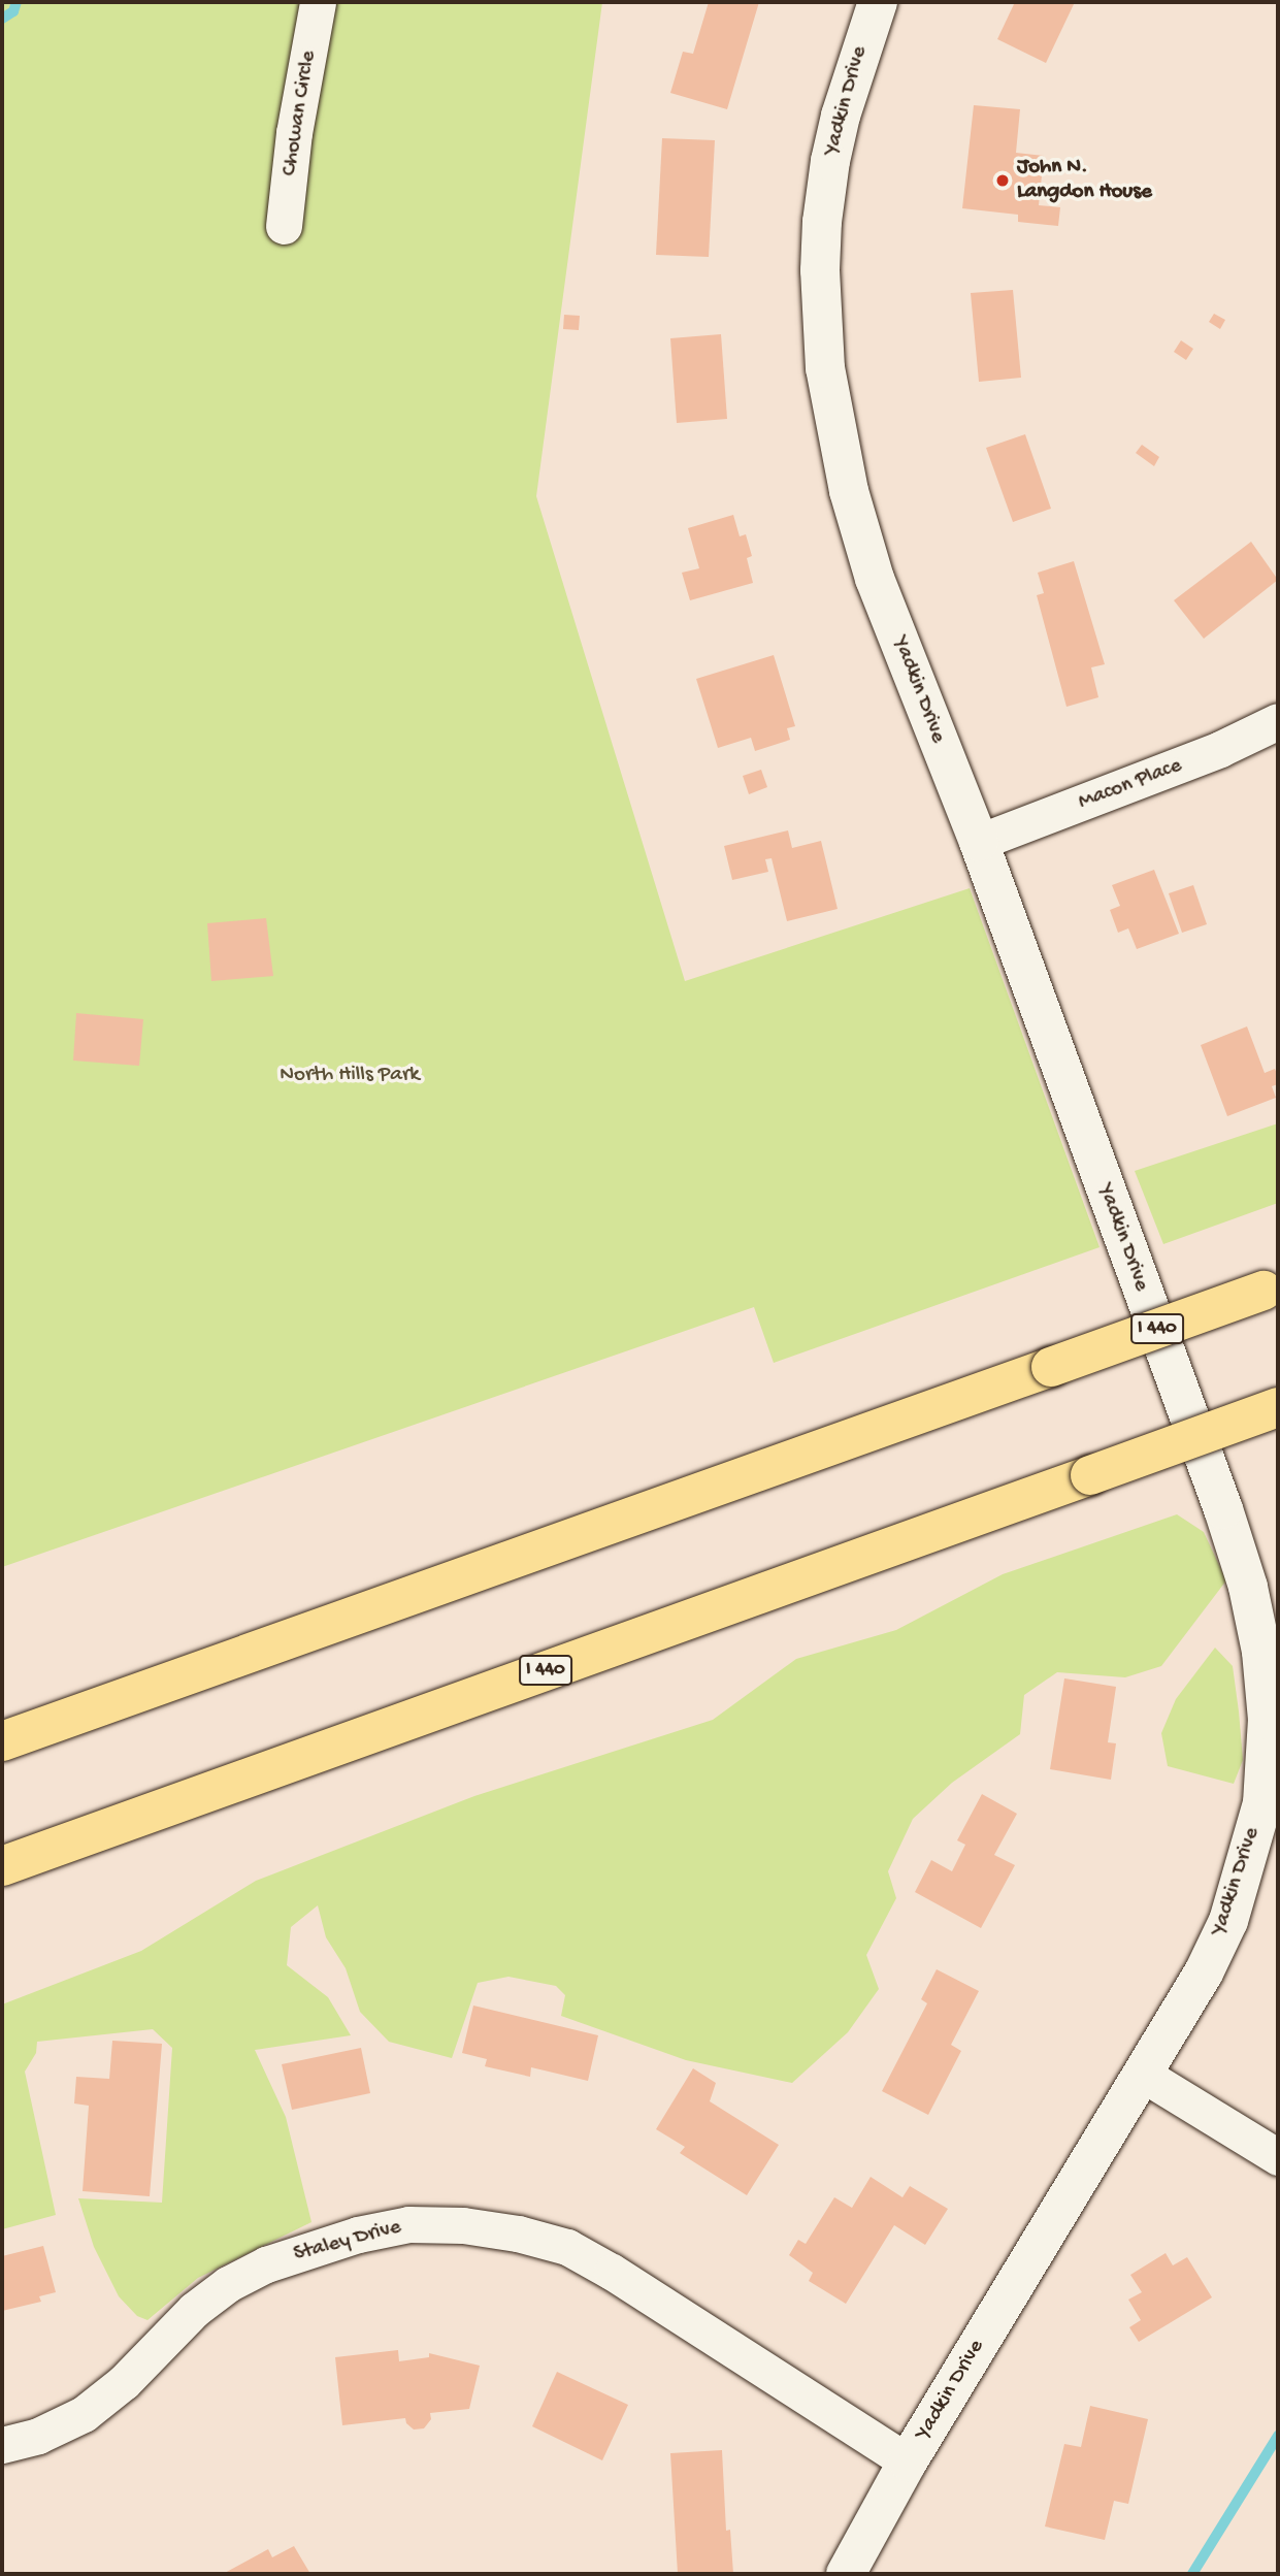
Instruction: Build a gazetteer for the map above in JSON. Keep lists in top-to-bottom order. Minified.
{"streets":{"highway":["I 440"],"street":["Yadkin Drive","Chowan Circle","Macon Place","Staley Drive"]},"crossings":[["Yadkin Drive","Macon Place"],["Yadkin Drive","Staley Drive"]],"parks":["North Hills Park"],"places":["John N. Langdon House"]}
